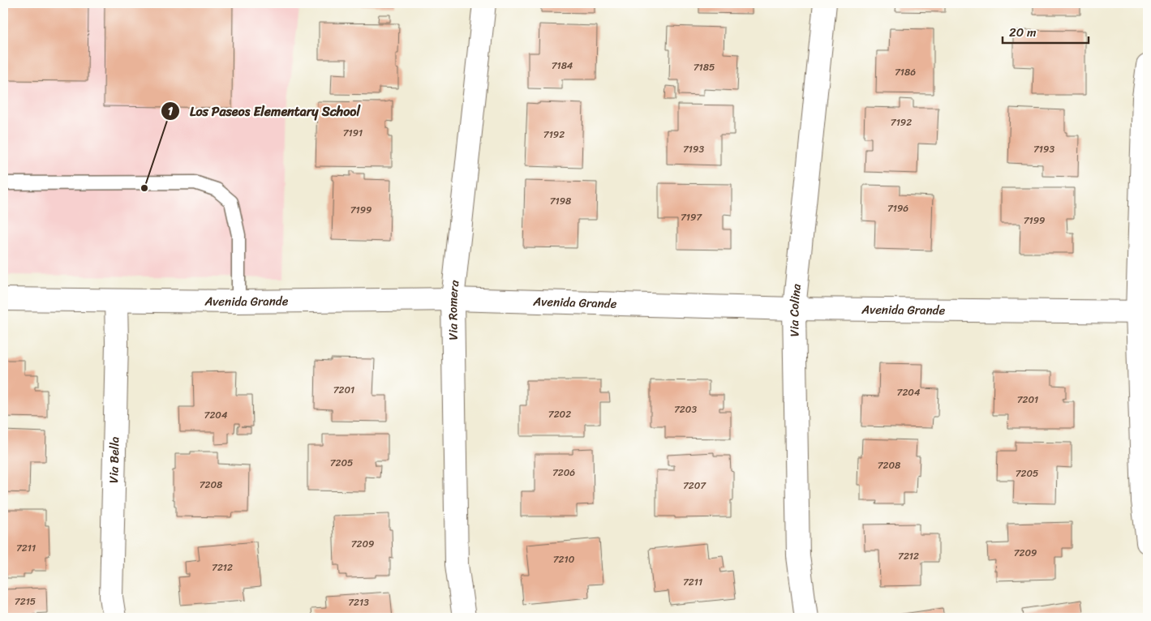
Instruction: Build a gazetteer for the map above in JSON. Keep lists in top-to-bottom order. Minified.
{"streets":{"street":["Avenida Grande","Via Romera","Via Colina","Via Bella"]},"crossings":[["Avenida Grande","Via Romera"],["Avenida Grande","Via Colina"],["Avenida Grande","Via Bella"]],"places":["Los Paseos Elementary School"],"house_numbers":["7184","7185","7186","7192","7191","7192","7193","7193","7198","7196","7199","7197","7199","7201","7204","7201","7203","7202","7204","7205","7208","7206","7205","7208","7207","7209","7211","7209","7212","7210","7212","7211","7215","7213"],"scale_bar":"20 m"}
